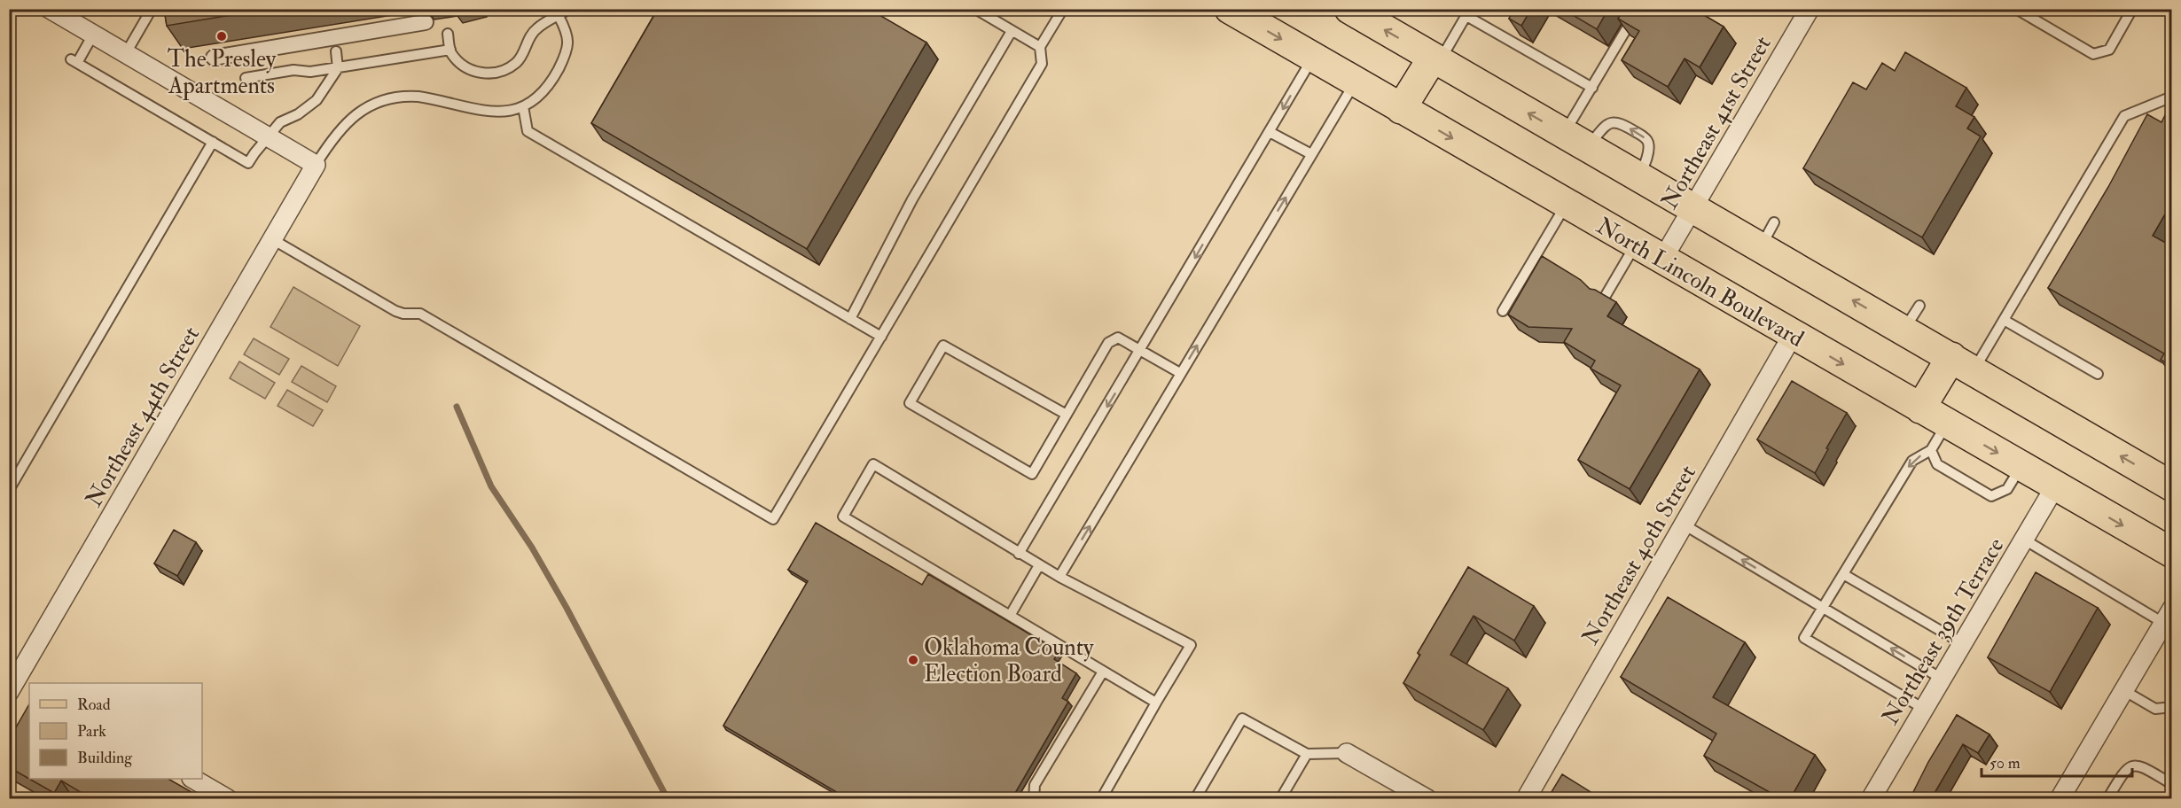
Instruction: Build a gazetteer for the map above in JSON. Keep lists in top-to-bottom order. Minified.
{"streets":{"main road":["North Lincoln Boulevard"],"street":["Northeast 41st Street","Northeast 44th Street","Northeast 40th Street","Northeast 39th Terrace"]},"crossings":[["Northeast 41st Street","North Lincoln Boulevard"],["North Lincoln Boulevard","Northeast 40th Street"],["North Lincoln Boulevard","Northeast 39th Terrace"]],"places":["The Presley Apartments","Oklahoma County Election Board"],"legend":["Road","Park","Building"],"scale_bar":"50 m"}
